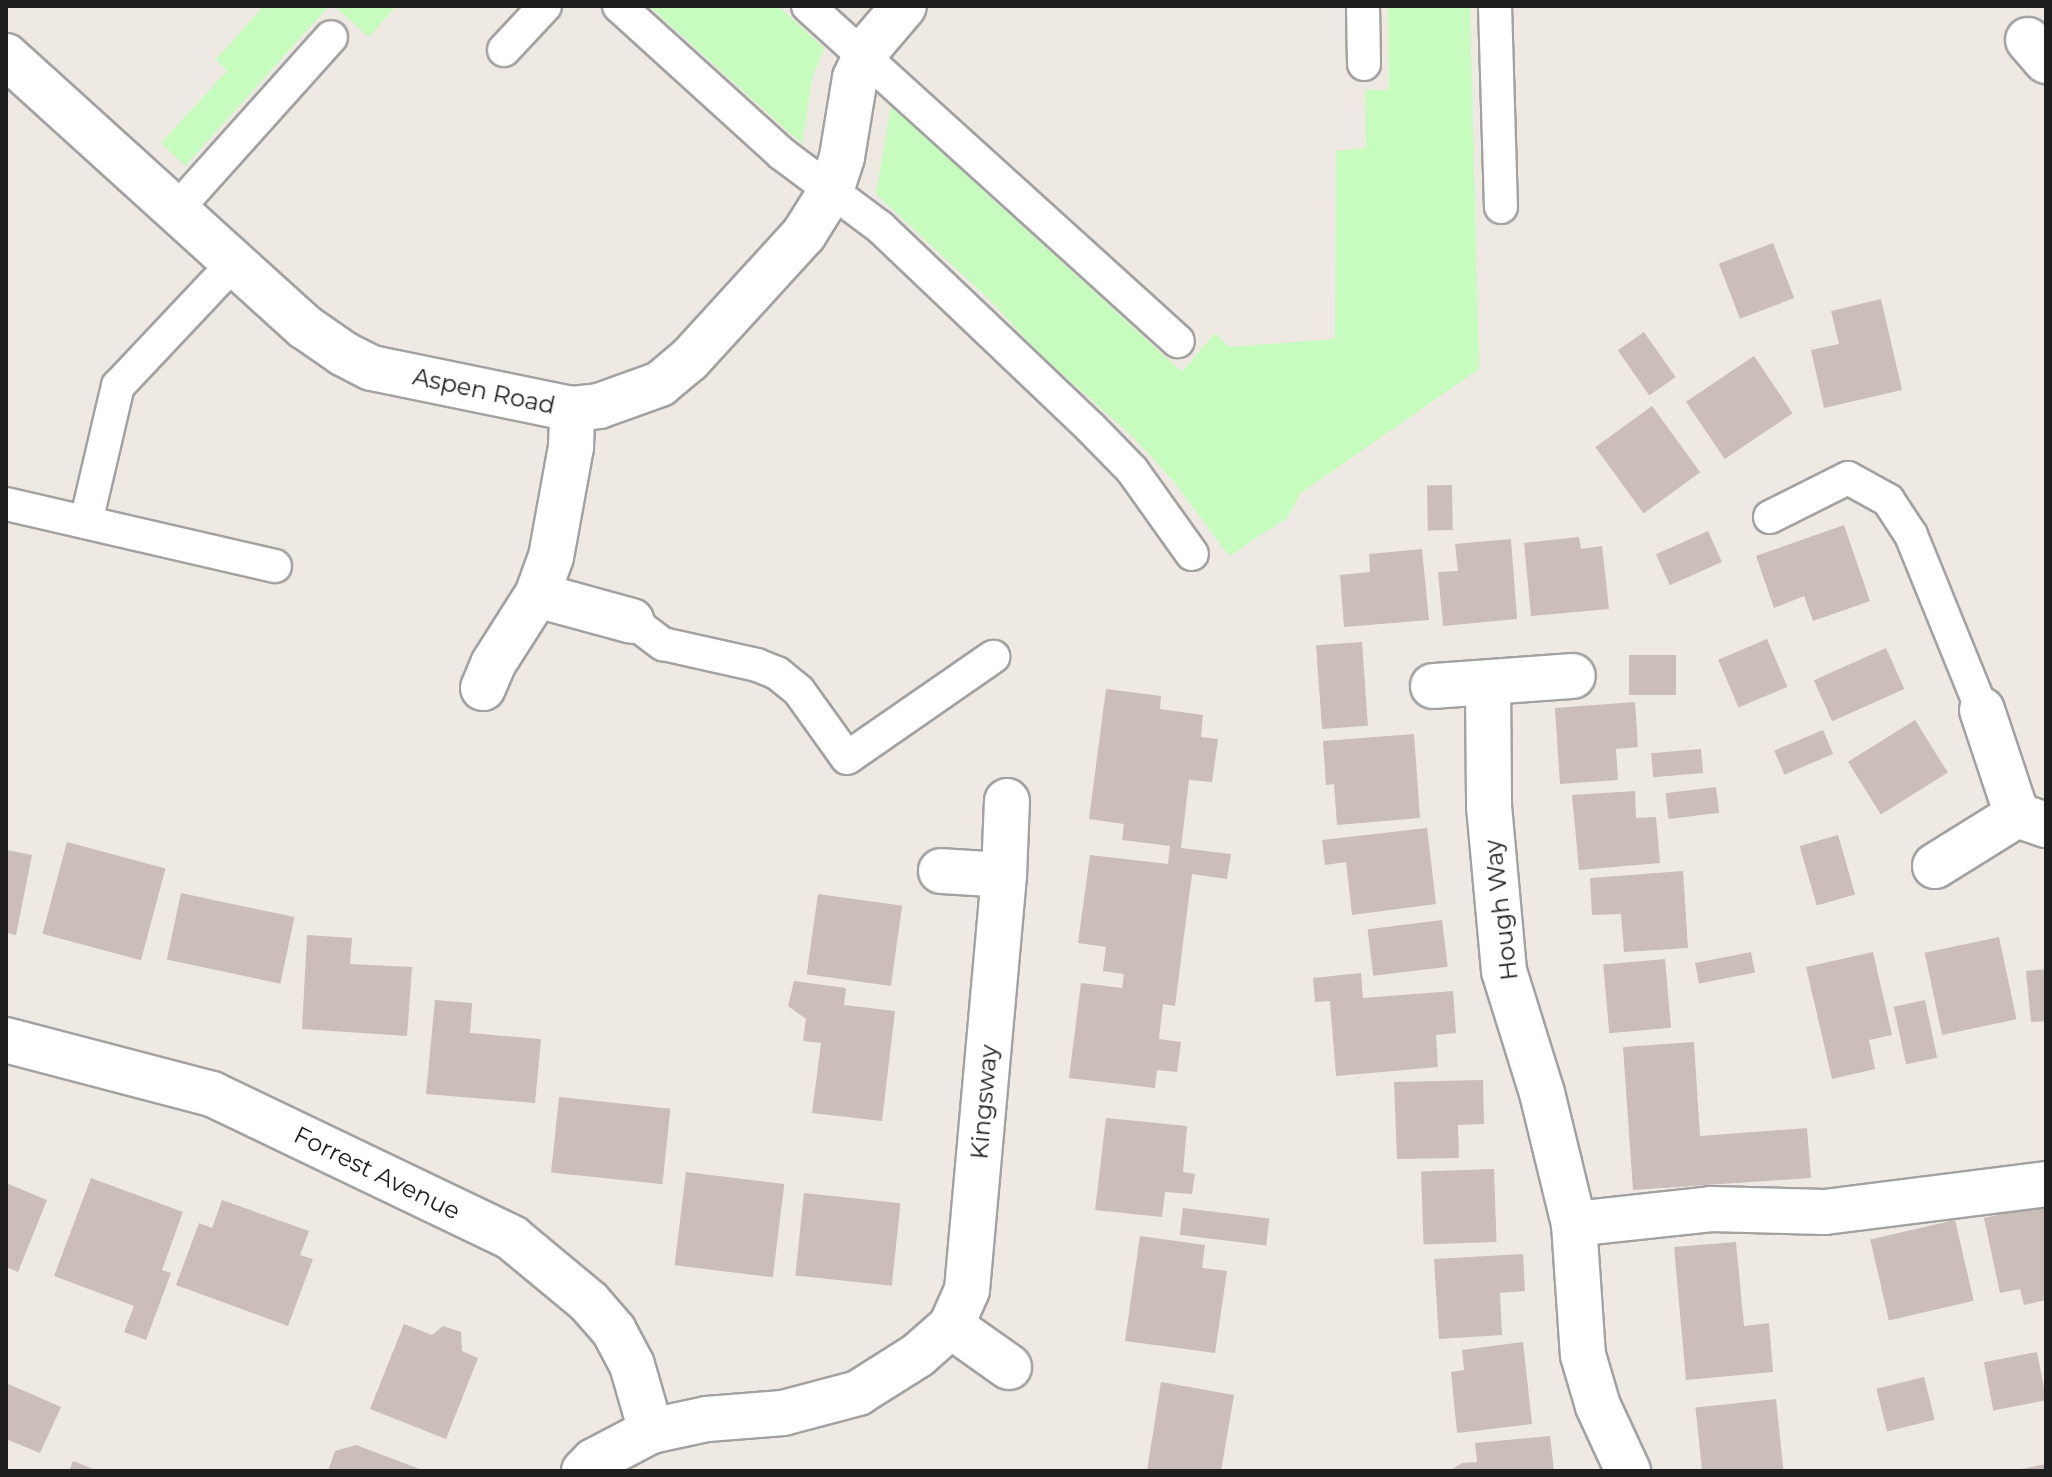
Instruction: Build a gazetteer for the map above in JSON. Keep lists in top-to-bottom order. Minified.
{"streets":{"street":["Aspen Road","Hough Way","Kingsway","Forrest Avenue"]},"crossings":[["Kingsway","Forrest Avenue"]]}
